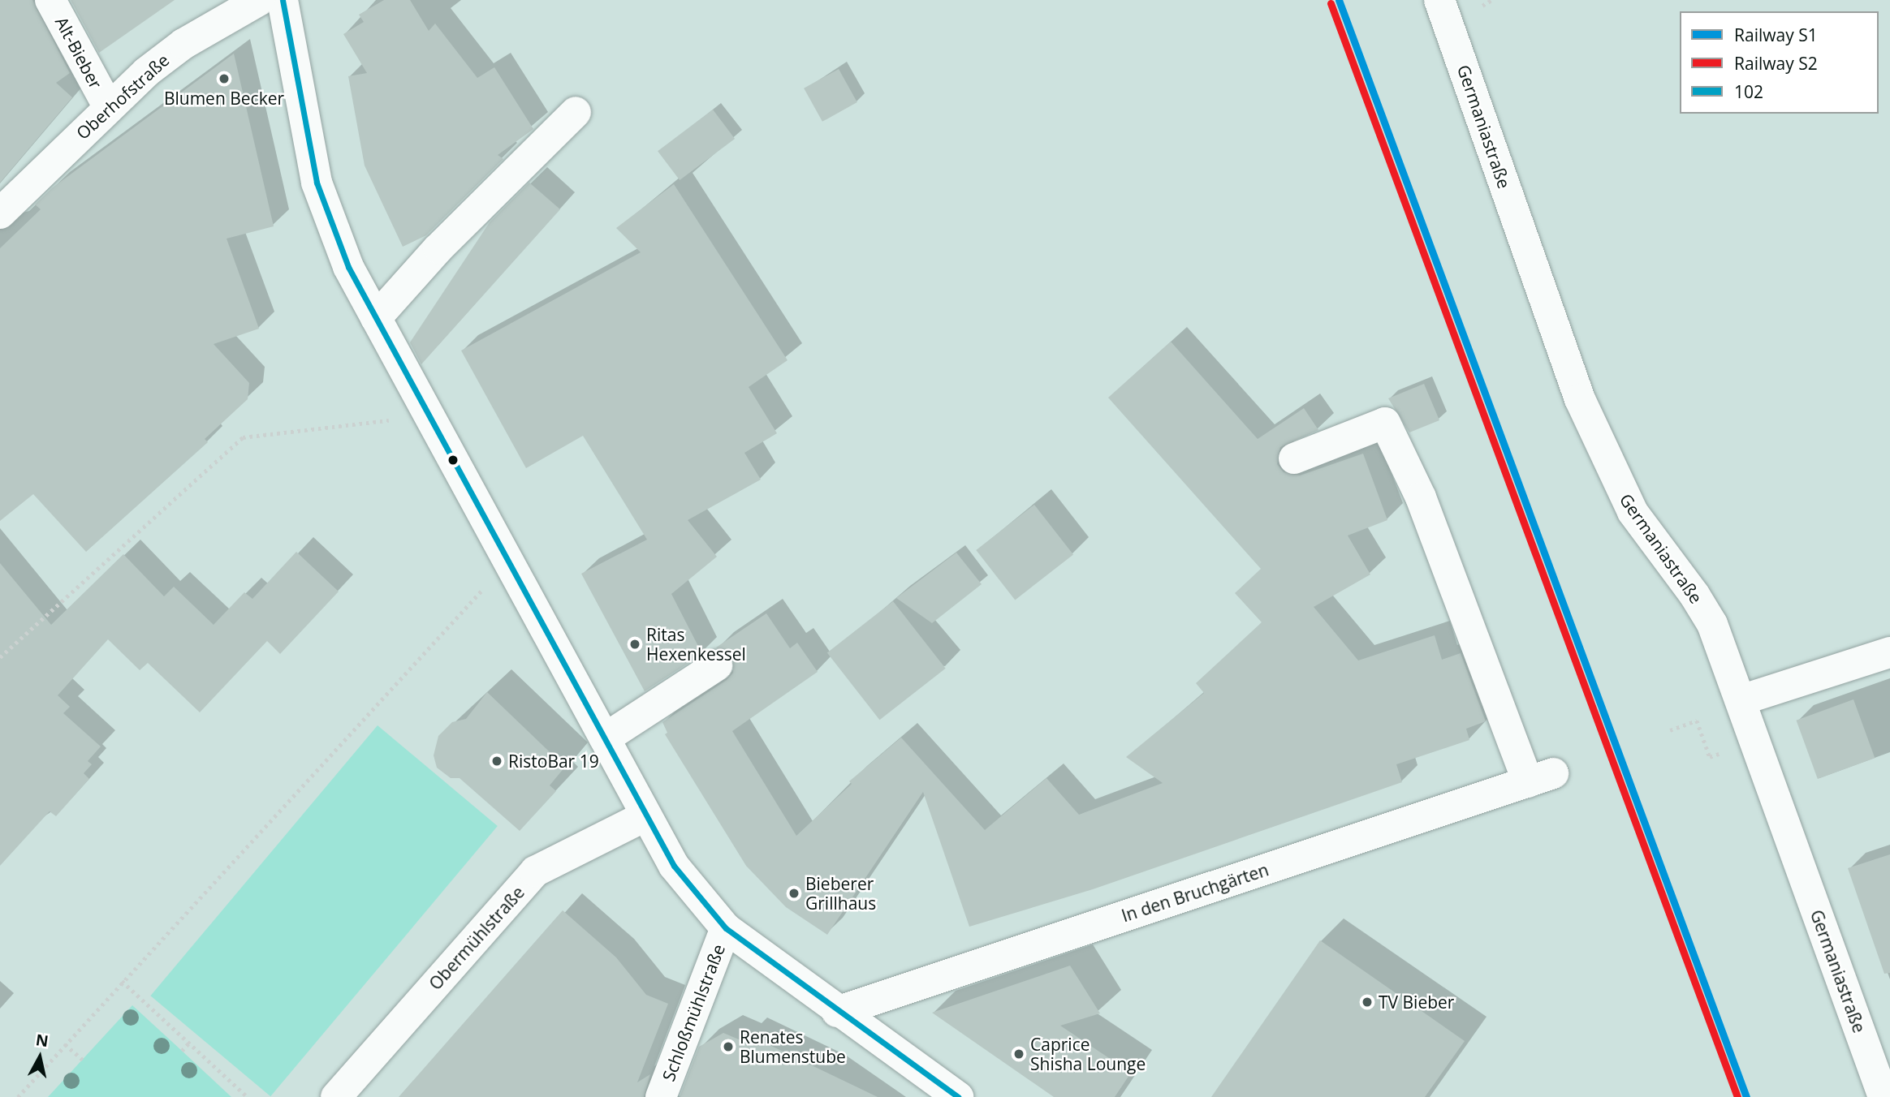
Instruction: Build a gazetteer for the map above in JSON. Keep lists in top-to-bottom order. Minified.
{"streets":{"street":["Alt-Bieber","Oberhofstraße","Germaniastraße","In den Bruchgärten","Obermühlstraße","Schloßmühlstraße"]},"crossings":[["Alt-Bieber","Oberhofstraße"]],"places":["Blumen Becker","Ritas Hexenkessel","RistoBar 19","Bieberer Grillhaus","TV Bieber","Renates Blumenstube","Caprice Shisha Lounge"],"lines":["rail line S1","transit line 102","rail line S2"],"legend":["Railway S1","Railway S2","102"],"north":"top"}
